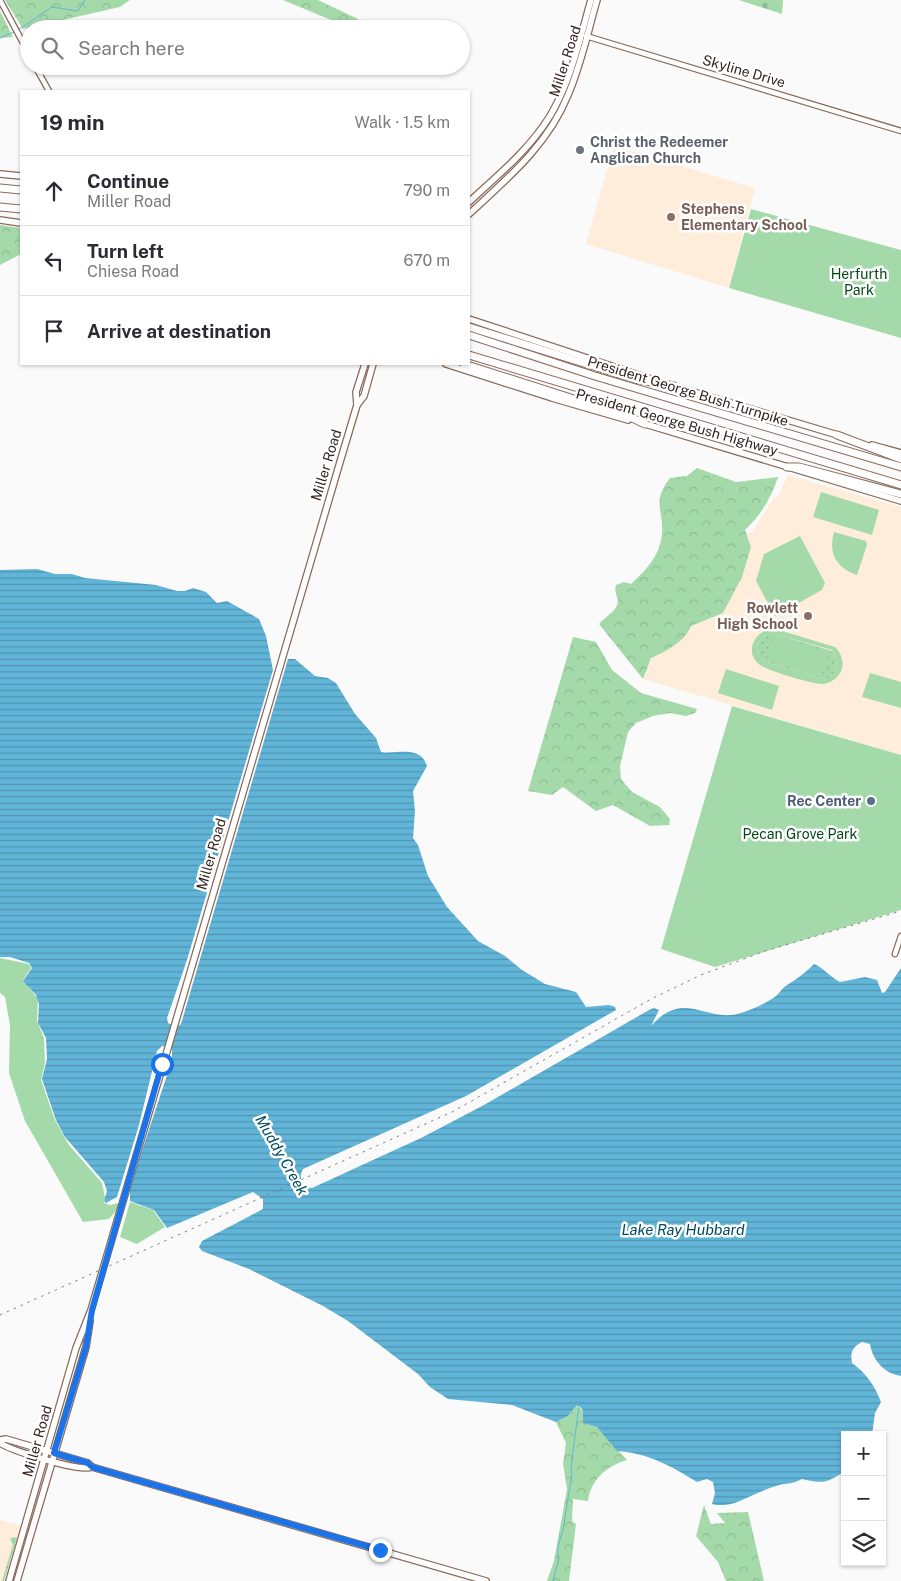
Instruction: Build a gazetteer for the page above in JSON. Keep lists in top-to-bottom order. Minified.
{"streets":{"highway":["President George Bush Turnpike"],"main road":["Miller Road","President George Bush Highway"],"street":["Skyline Drive"]},"crossings":[["Miller Road","Skyline Drive"]],"water":["Muddy Creek","Lake Ray Hubbard"],"parks":["Herfurth Park","Pecan Grove Park"],"places":["Christ the Redeemer Anglican Church","Stephens Elementary School","Rowlett High School","Rec Center"],"page":{"search":"Search here","heading":["19 min","Walk · 1.5 km"],"list":[["Continue","Miller Road","790 m"],["Turn left","Chiesa Road","670 m"],"Arrive at destination"],"map_buttons":["+","−"]}}
